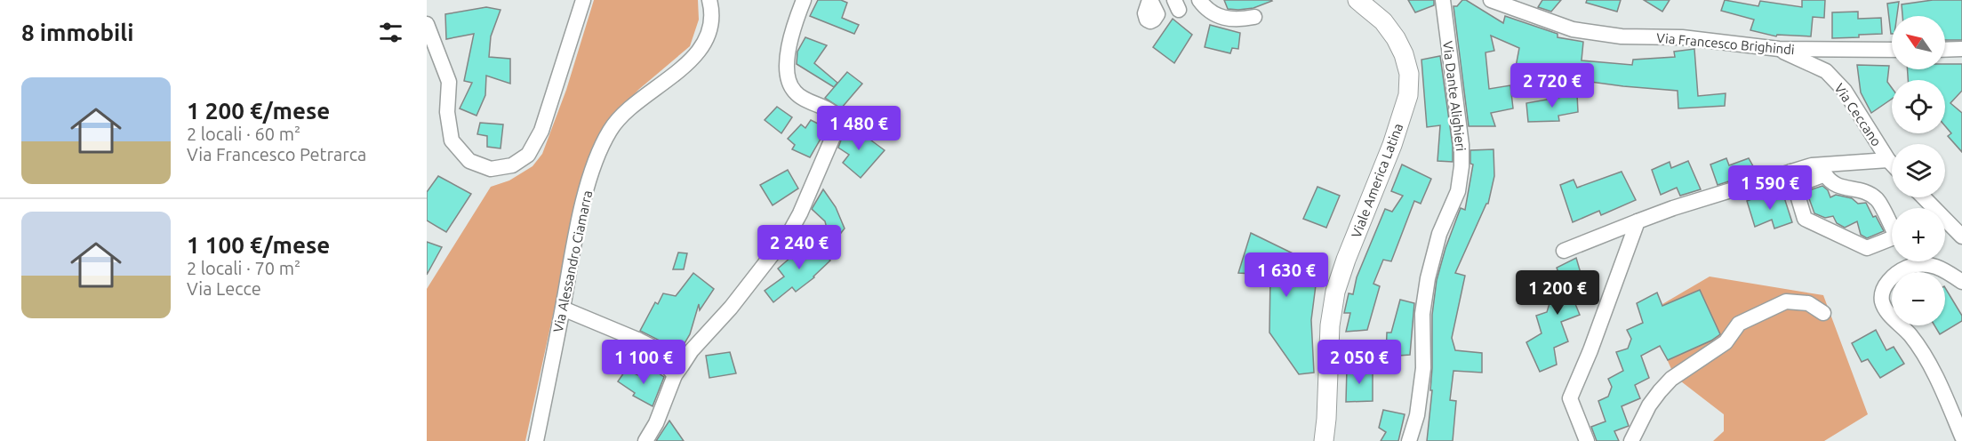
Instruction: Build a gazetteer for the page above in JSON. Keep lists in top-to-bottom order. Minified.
{"streets":{"main road":["Viale America Latina"],"street":["Via Francesco Brighindi","Via Dante Alighieri","Via Ceccano","Via Alessandro Ciamarra"]},"crossings":[["Via Francesco Brighindi","Via Ceccano"]],"north":"top left","page":{"heading":"8 immobili","map_buttons":["+","−"],"price":["2 720 €","1 480 €","1 590 €","2 240 €","1 630 €","1 200 €","1 100 €","2 050 €"],"list":[{"name":"1 200 €/mese","note":"2 locali · 60 m² · Via Francesco Petrarca"},{"name":"1 100 €/mese","note":"2 locali · 70 m² · Via Lecce"}]}}
